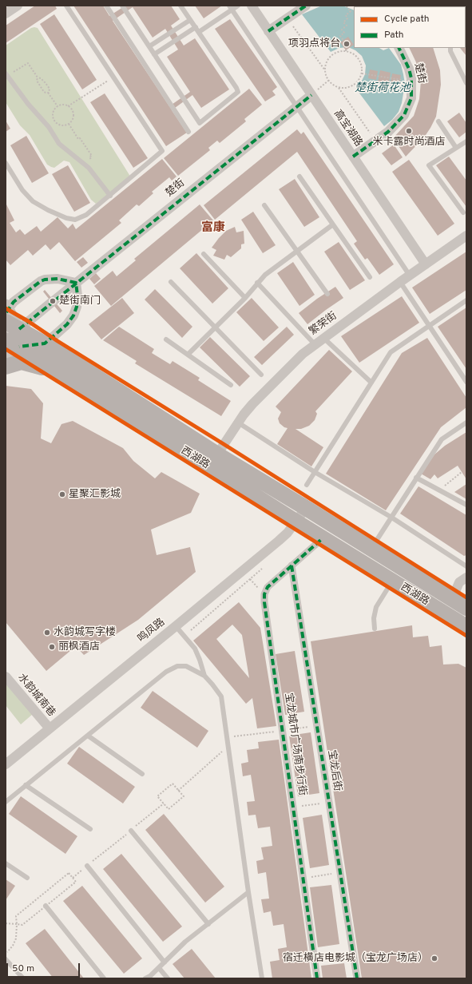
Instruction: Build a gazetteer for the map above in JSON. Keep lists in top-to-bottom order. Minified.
{"streets":{"main road":["西湖路"],"street":["楚街","高宝湖路","繁荣街","鸣凤路","水韵城南巷","宝龙城市广场南步行街","宝龙后街"]},"crossings":[["楚街","高宝湖路"],["楚街","西湖路"],["高宝湖路","繁荣街"],["繁荣街","西湖路"],["西湖路","鸣凤路"],["鸣凤路","水韵城南巷"]],"districts":["富康"],"water":["楚街荷花池"],"places":["项羽点将台","米卡露时尚酒店","楚街南门","星聚汇影城","水韵城写字楼","丽枫酒店","宿迁横店电影城（宝龙广场店）"],"legend":["Cycle path","Path"],"scale_bar":"50 m"}
